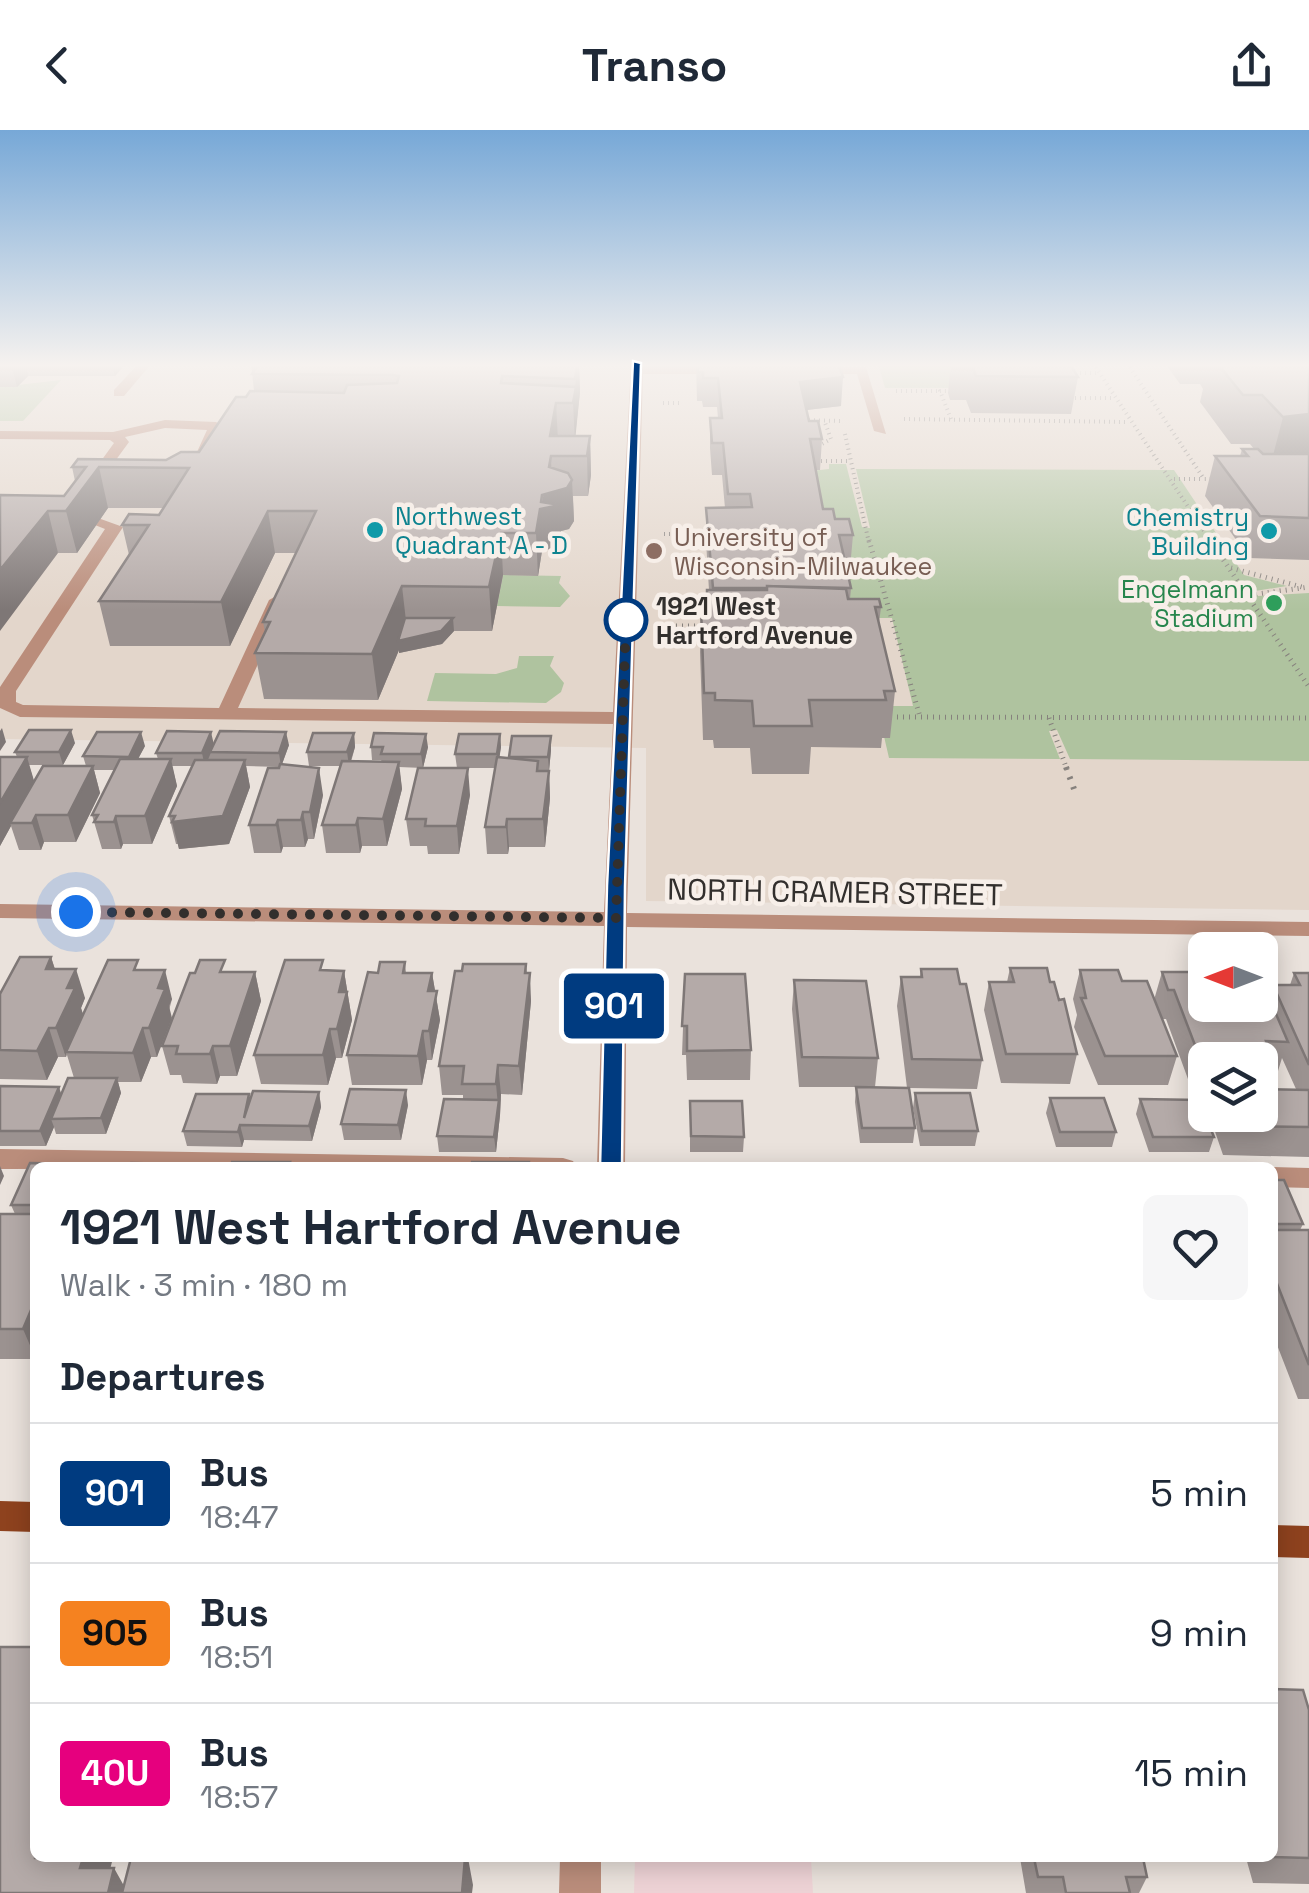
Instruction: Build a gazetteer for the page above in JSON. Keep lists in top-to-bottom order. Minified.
{"streets":{"street":["NORTH CRAMER STREET"]},"places":["Northwest Quadrant A - D","Chemistry Building","University of Wisconsin-Milwaukee","Engelmann Stadium","1921 West Hartford Avenue"],"lines":["bus line 901"],"north":"left","page":{"header":"Transo","on_map":"901","heading":[["1921 West Hartford Avenue","Walk · 3 min · 180 m"],"Departures"],"list":[{"mark":"901","name":"Bus","note":"18:47","value":"5 min"},{"mark":"905","name":"Bus","note":"18:51","value":"9 min"},{"mark":"40U","name":"Bus","note":"18:57","value":"15 min"}]}}
